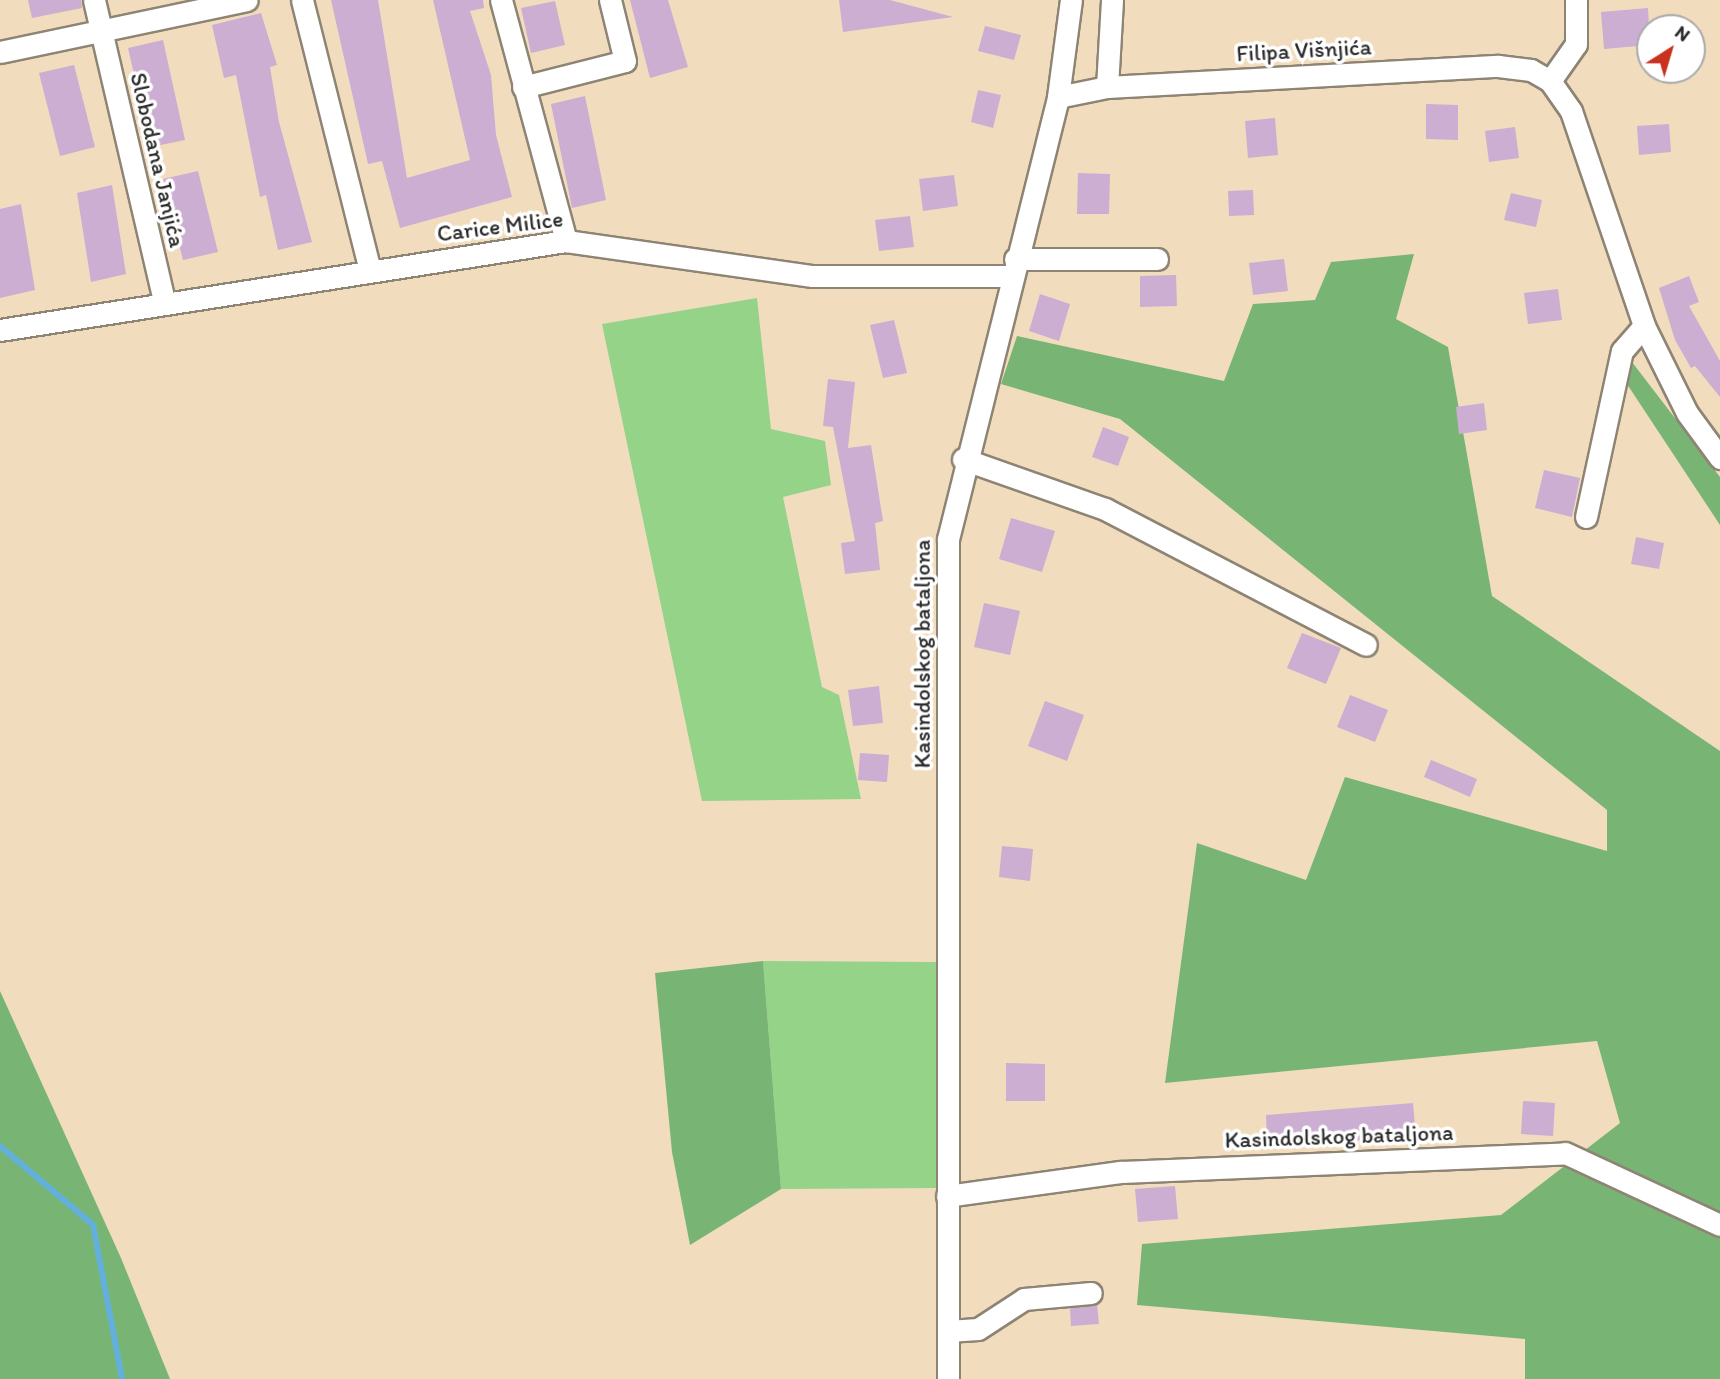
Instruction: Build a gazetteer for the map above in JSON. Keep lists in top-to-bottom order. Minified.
{"streets":{"street":["Filipa Višnjića","Slobodana Janjića","Carice Milice","Kasindolskog bataljona"]},"crossings":[["Filipa Višnjića","Kasindolskog bataljona"],["Slobodana Janjića","Carice Milice"],["Carice Milice","Kasindolskog bataljona"]],"north":"top right"}
